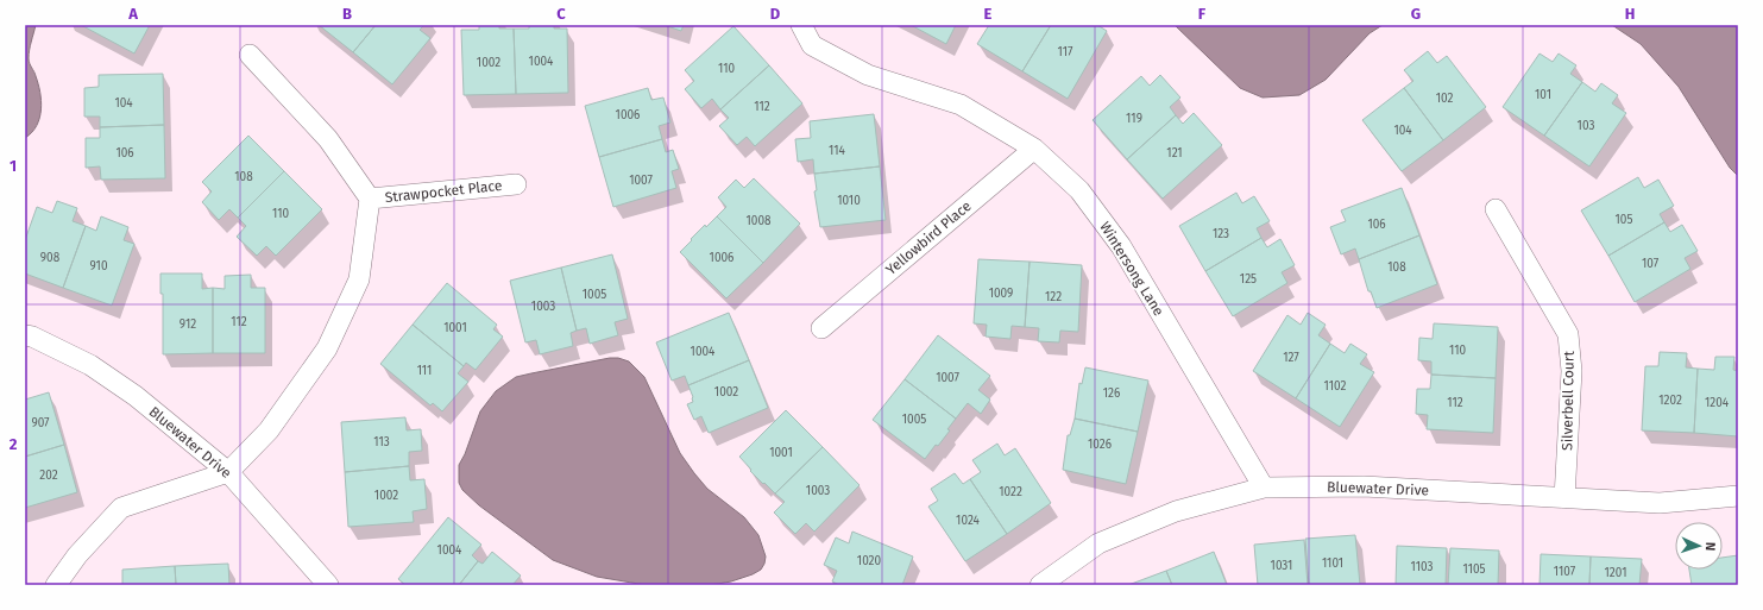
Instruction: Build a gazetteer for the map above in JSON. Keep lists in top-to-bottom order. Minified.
{"streets":{"street":["Strawpocket Place","Yellowbird Place","Wintersong Lane","Silverbell Court","Bluewater Drive"]},"crossings":[["Yellowbird Place","Wintersong Lane"],["Wintersong Lane","Bluewater Drive"],["Silverbell Court","Bluewater Drive"]],"house_numbers":["117","1004","1002","110","101","102","104","112","1006","119","103","104","114","106","121","108","1007","1010","110","105","1008","106","123","908","1006","107","910","108","125","1009","1005","122","1003","112","912","1001","110","1004","127","111","1007","1102","1002","126","1202","112","1204","1005","907","113","1026","1001","202","1003","1022","1002","1024","1004","1020","1101","1031","1103","1105","1107","1201"],"north":"right","grid":{"columns":["A","B","C","D","E","F","G","H"],"rows":["1","2"]}}
